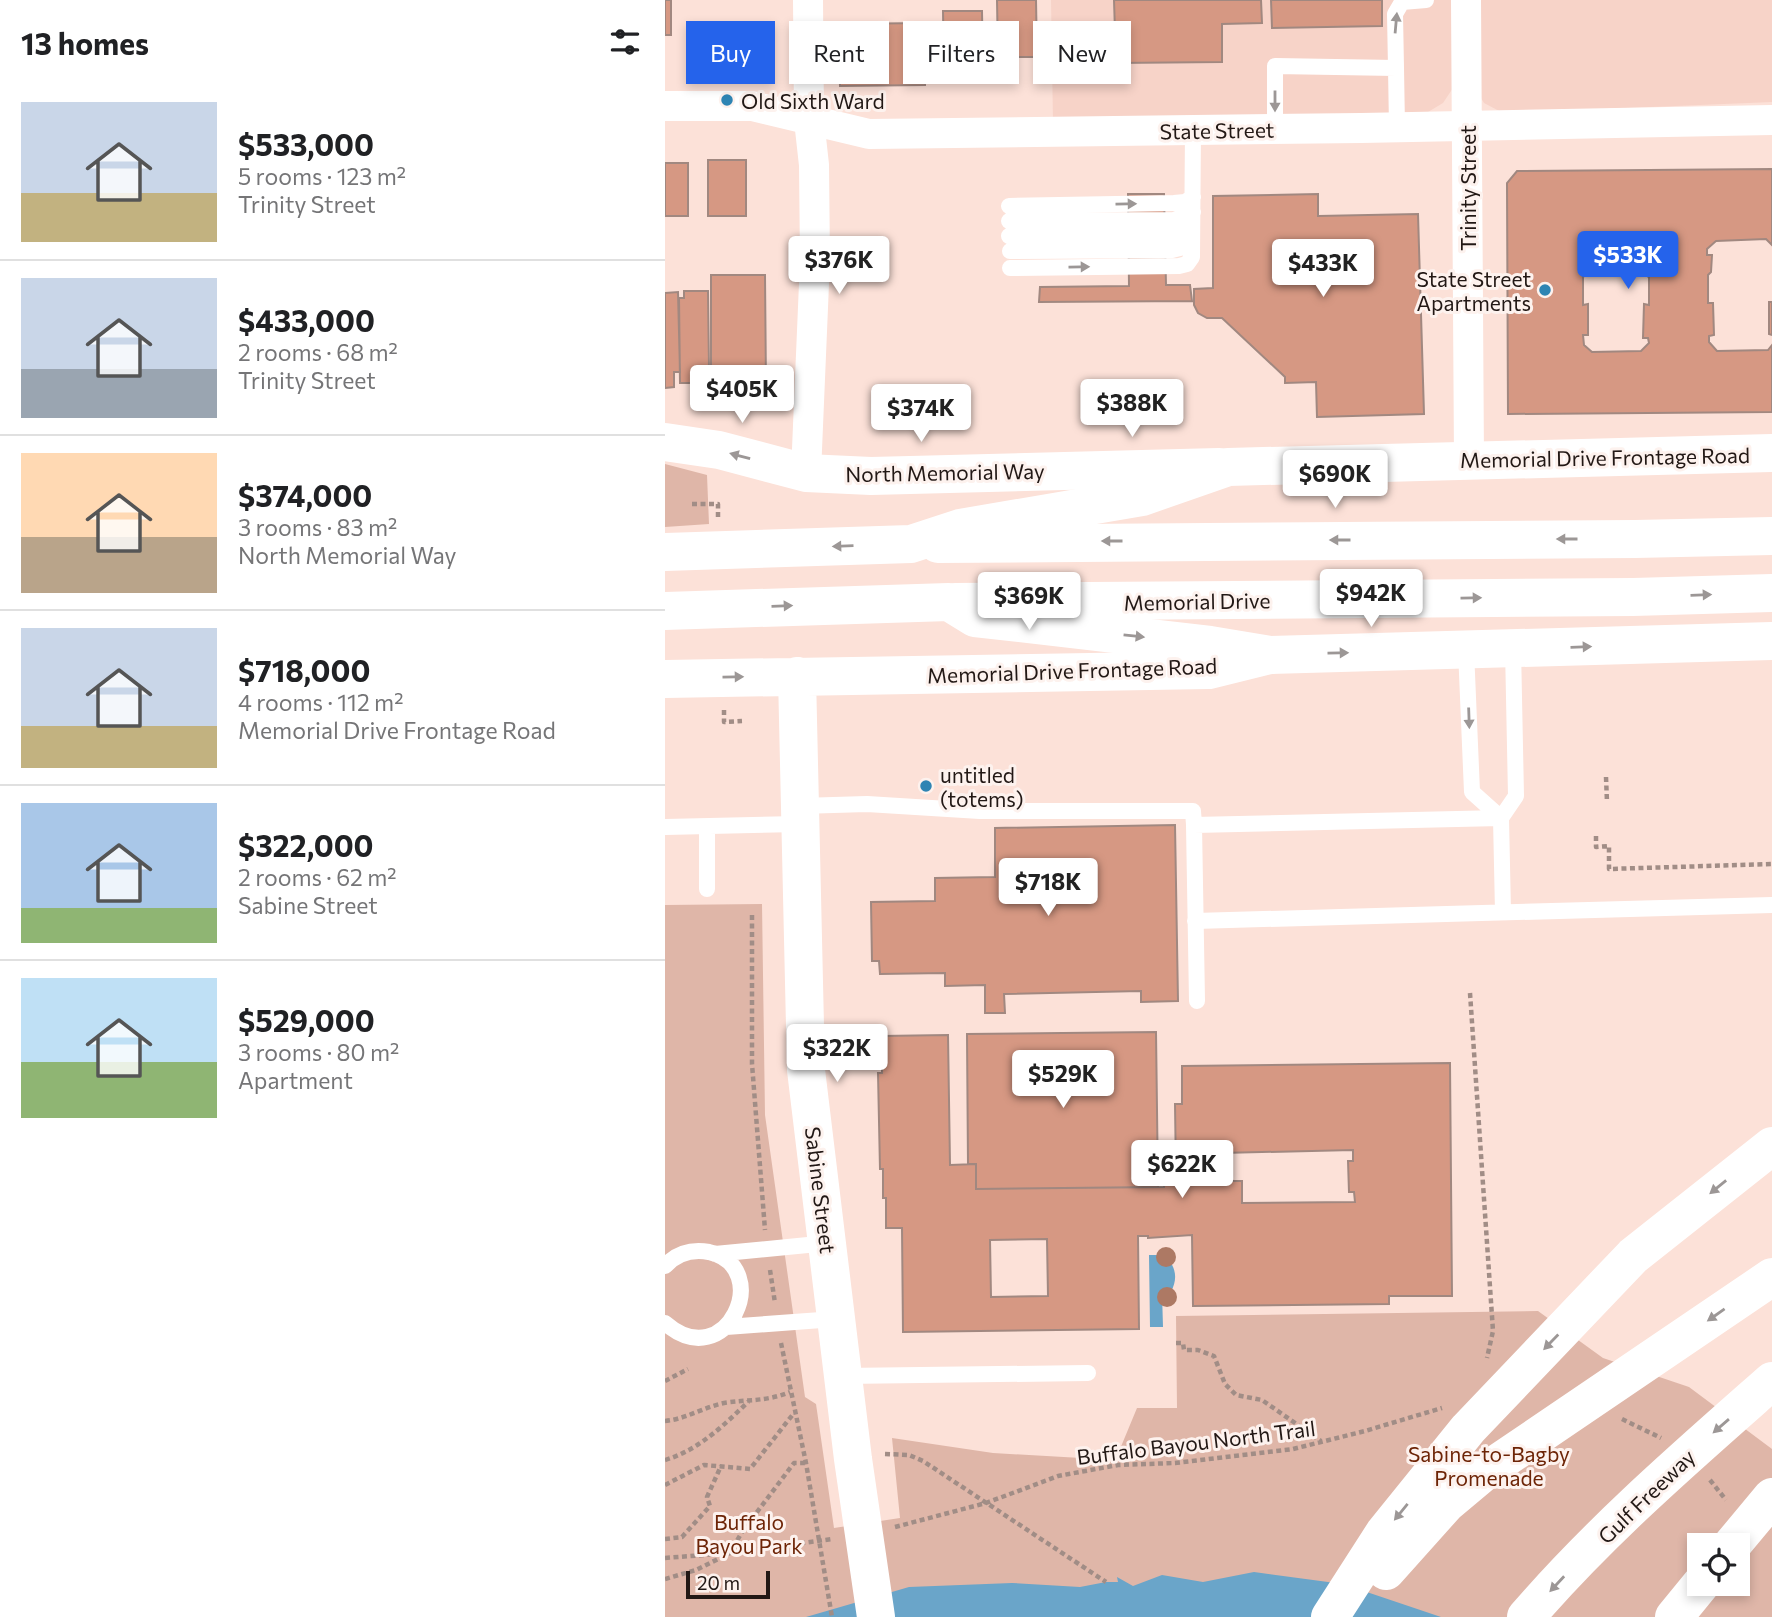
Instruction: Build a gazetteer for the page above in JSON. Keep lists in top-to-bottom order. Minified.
{"streets":{"main road":["Memorial Drive Frontage Road","North Memorial Way","Memorial Drive","Sabine Street","Gulf Freeway"],"street":["State Street","Trinity Street"],"path":["Buffalo Bayou North Trail"]},"crossings":[["State Street","Trinity Street"],["Trinity Street","Memorial Drive Frontage Road"],["Memorial Drive Frontage Road","North Memorial Way"],["Memorial Drive Frontage Road","Sabine Street"]],"parks":["Sabine-to-Bagby Promenade","Buffalo Bayou Park"],"places":["Old Sixth Ward","State Street Apartments","untitled (totems)"],"scale_bar":"20 m","page":{"heading":"13 homes","chip":["Buy","Rent","Filters","New"],"list":[{"name":"$533,000","note":"5 rooms · 123 m² · Trinity Street"},{"name":"$433,000","note":"2 rooms · 68 m² · Trinity Street"},{"name":"$374,000","note":"3 rooms · 83 m² · North Memorial Way"},{"name":"$718,000","note":"4 rooms · 112 m² · Memorial Drive Frontage Road"},{"name":"$322,000","note":"2 rooms · 62 m² · Sabine Street"},{"name":"$529,000","note":"3 rooms · 80 m² · Apartment"}],"price":["$533K","$376K","$433K","$405K","$388K","$374K","$690K","$942K","$369K","$718K","$322K","$529K","$622K"],"scale":"20 m"}}
